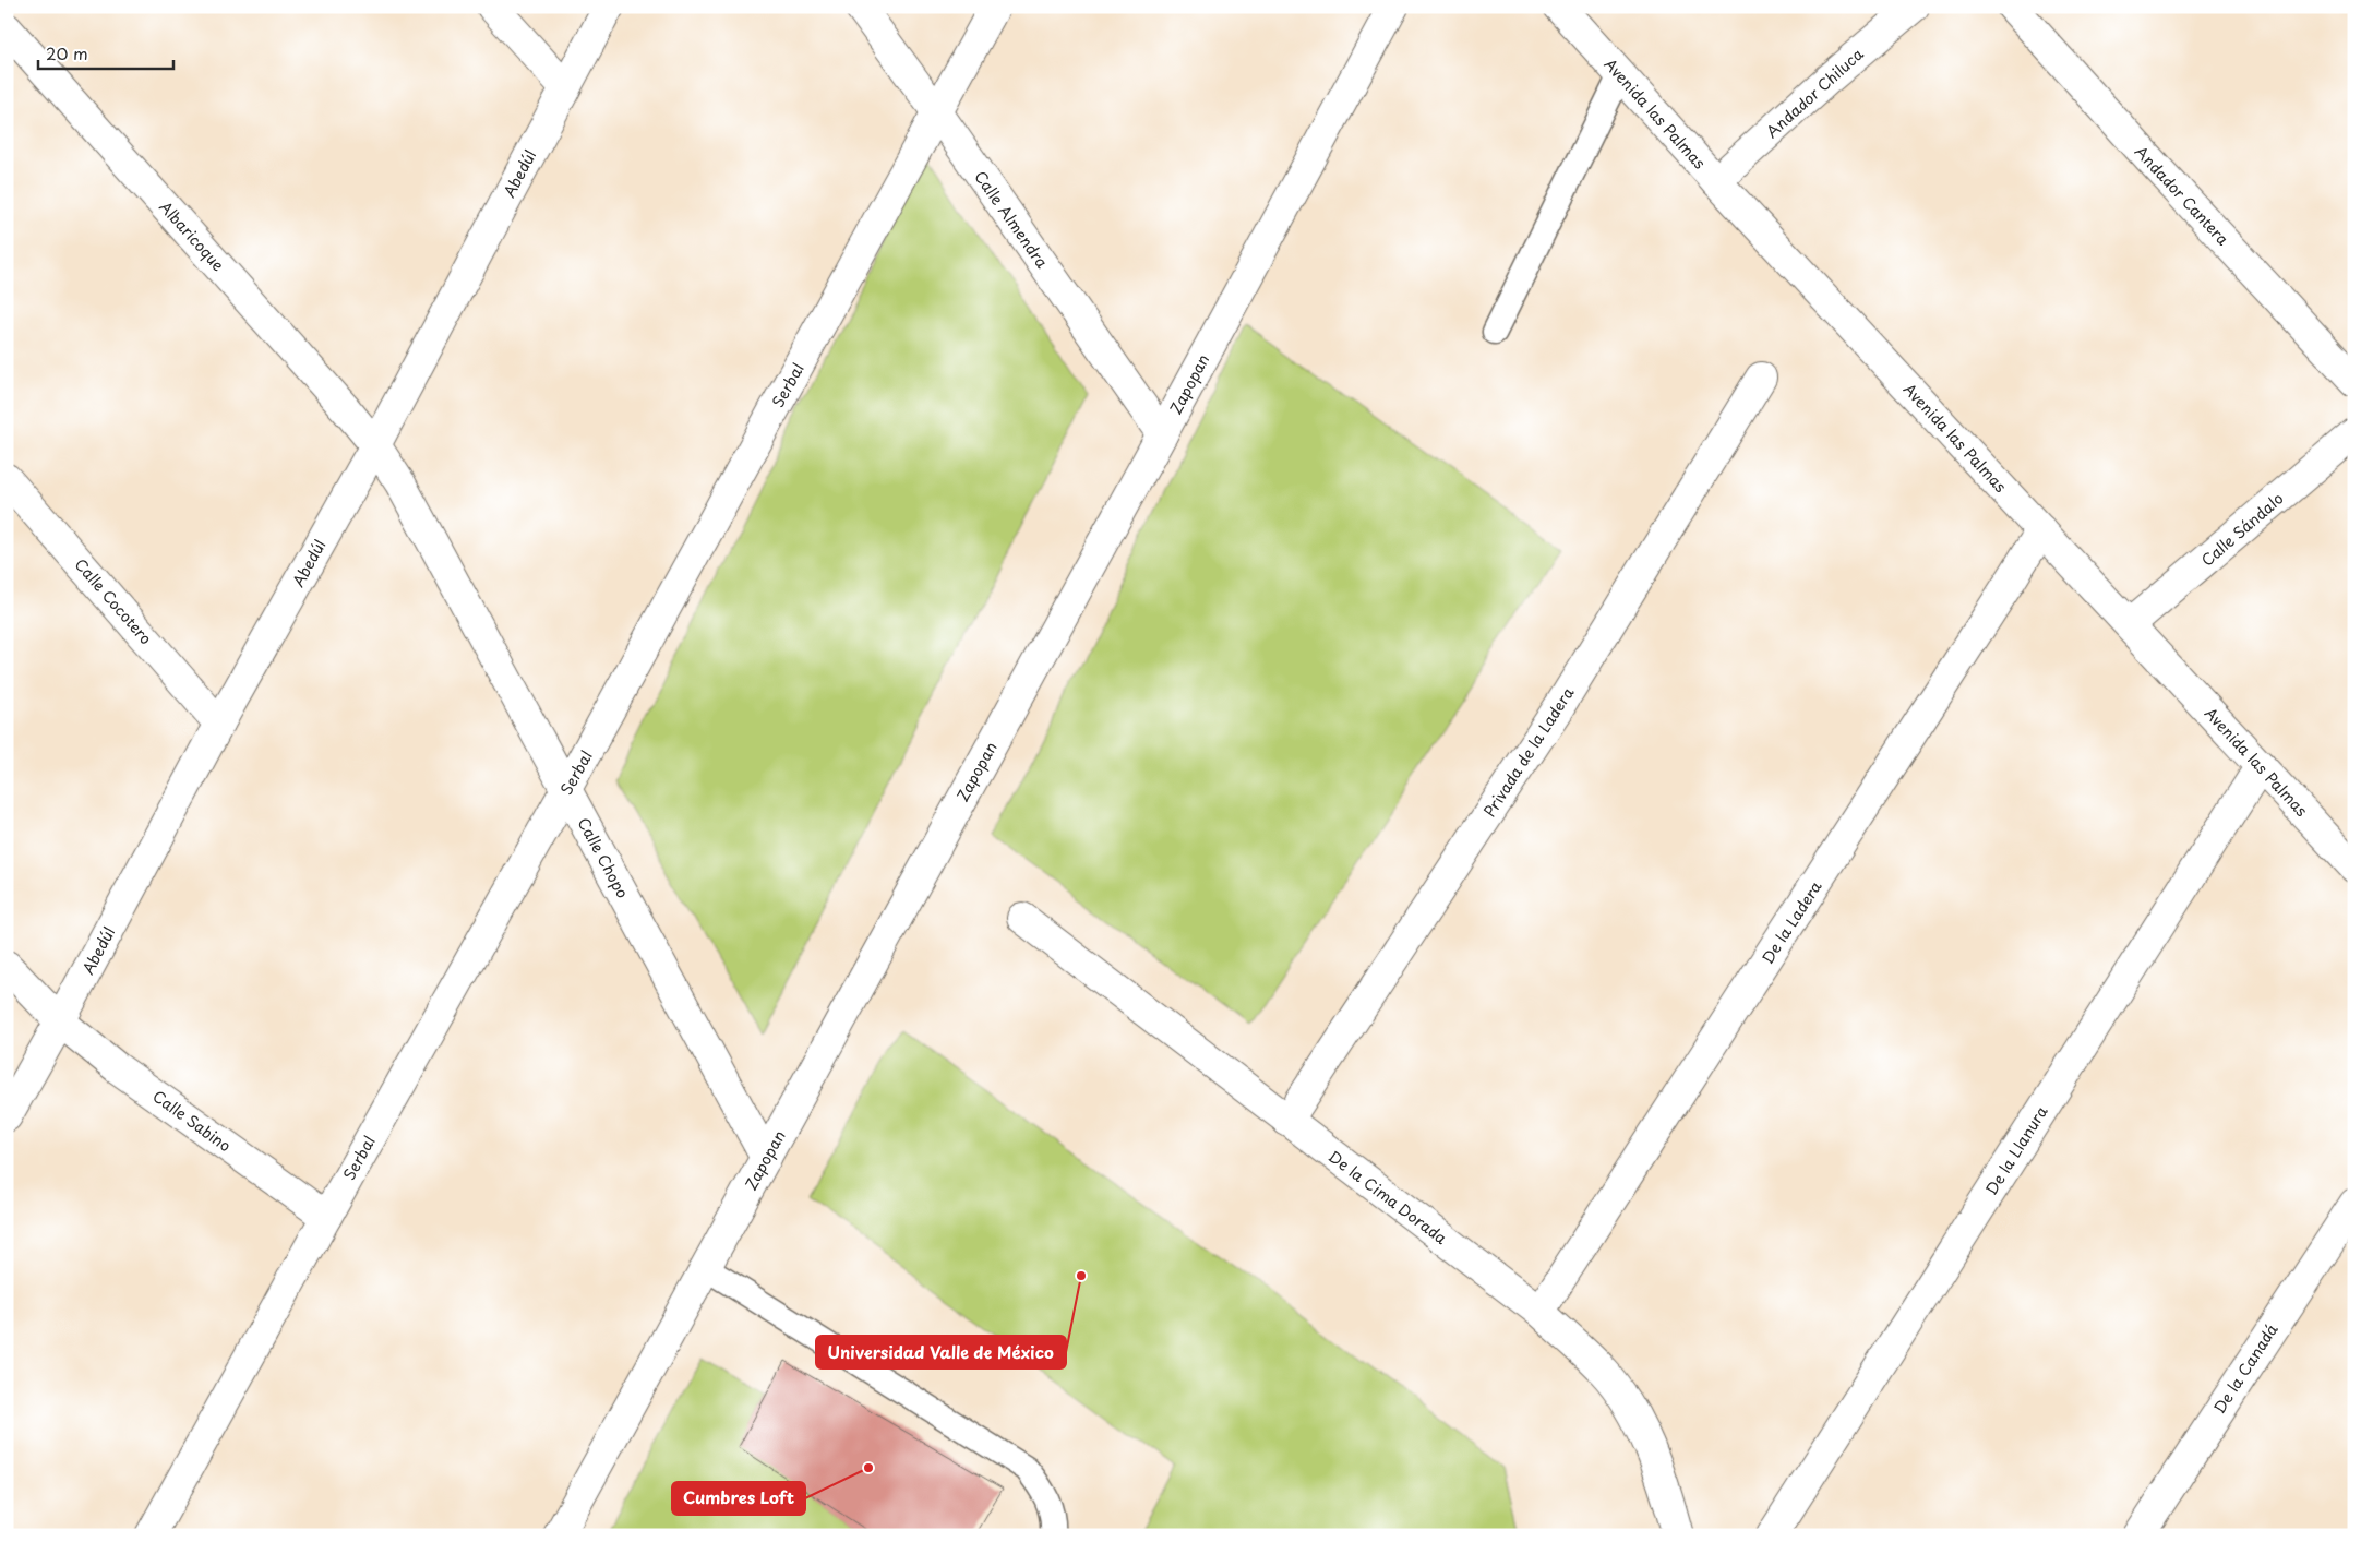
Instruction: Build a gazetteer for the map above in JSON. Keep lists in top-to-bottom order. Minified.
{"streets":{"street":["Andador Chiluca","Avenida las Palmas","Abedúl","Andador Cantera","Calle Almendra","Albaricoque","Zapopan","Serbal","Calle Sándalo","Calle Cocotero","Privada de la Ladera","Calle Chopo","De la Ladera","Calle Sabino","De la Llanura","De la Cima Dorada","De la Canadá"]},"crossings":[["Andador Chiluca","Avenida las Palmas"],["Avenida las Palmas","Calle Sándalo"],["Avenida las Palmas","De la Ladera"],["Avenida las Palmas","De la Llanura"],["Abedúl","Albaricoque"],["Abedúl","Calle Cocotero"],["Abedúl","Calle Chopo"],["Abedúl","Calle Sabino"],["Calle Almendra","Zapopan"],["Calle Almendra","Serbal"],["Albaricoque","Calle Chopo"],["Zapopan","Calle Chopo"],["Serbal","Calle Chopo"],["Serbal","Calle Sabino"],["Privada de la Ladera","De la Cima Dorada"],["De la Ladera","De la Cima Dorada"]],"places":["Universidad Valle de México","Cumbres Loft"],"scale_bar":"20 m"}
